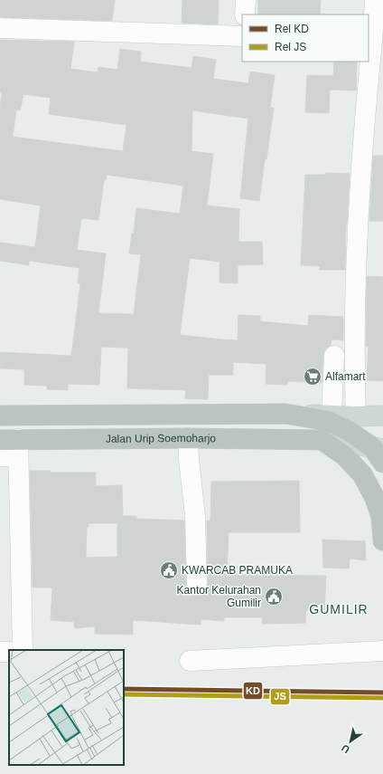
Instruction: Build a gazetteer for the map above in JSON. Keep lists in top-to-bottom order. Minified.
{"streets":{"highway":["Jalan Urip Soemoharjo"]},"districts":["GUMILIR"],"places":{"supermarket":["Alfamart"],"public building":["KWARCAB PRAMUKA","Kantor Kelurahan Gumilir"]},"lines":["rail line KD","rail line JS"],"legend":["Rel KD","Rel JS"],"north":"bottom left"}
